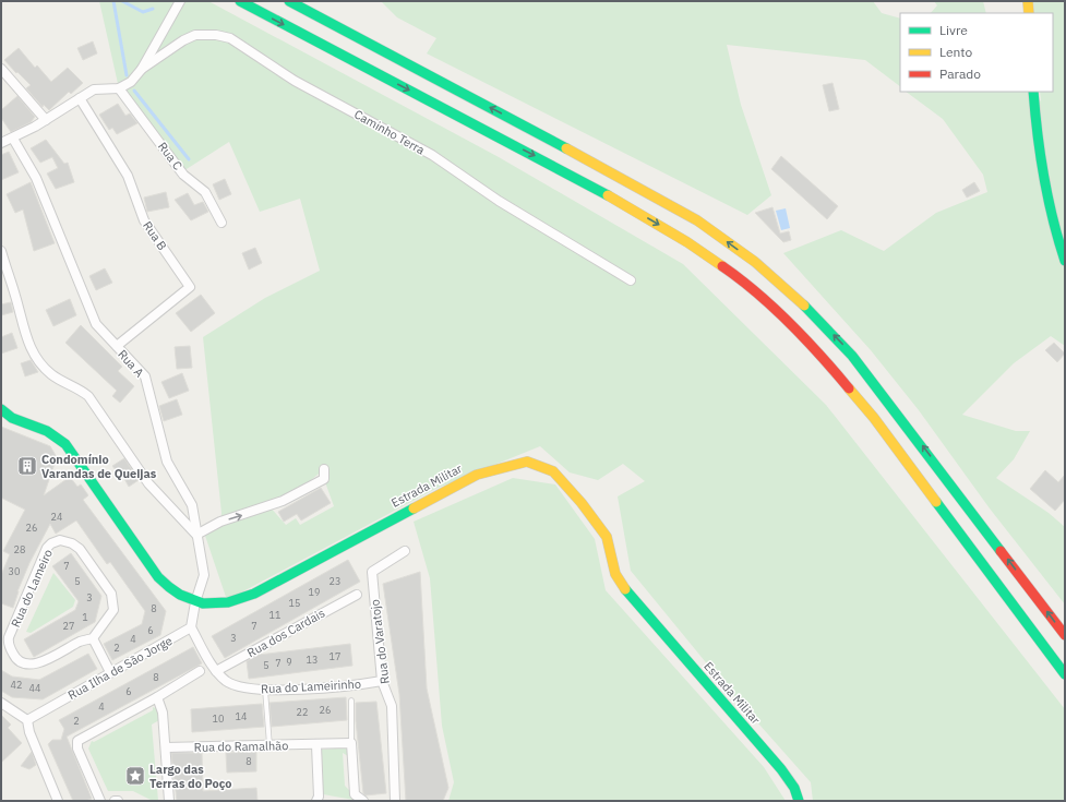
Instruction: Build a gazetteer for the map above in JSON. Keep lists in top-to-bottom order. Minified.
{"streets":{"main road":["Estrada Militar"],"street":["Caminho Terra","Rua C","Rua B","Rua A","Rua do Lameiro","Rua dos Cardais","Rua do Varatojo","Rua Ilha de São Jorge","Rua do Lameirinho","Rua do Ramalhão"]},"crossings":[["Rua B","Rua A"],["Rua A","Estrada Militar"],["Rua dos Cardais","Rua do Lameirinho"],["Rua do Varatojo","Rua do Lameirinho"],["Rua Ilha de São Jorge","Rua do Lameirinho"]],"places":{"building":["Condomínio Varandas de Queijas"],"place":["Largo das Terras do Poço"]},"house_numbers":["24","26","28","7","30","5","23","19","3","15","8","11","1","27","7","6","3","4","2","17","13","9","7","5","8","42","44","6","4","26","22","14","10","2","8"],"legend":["Livre","Lento","Parado"]}
